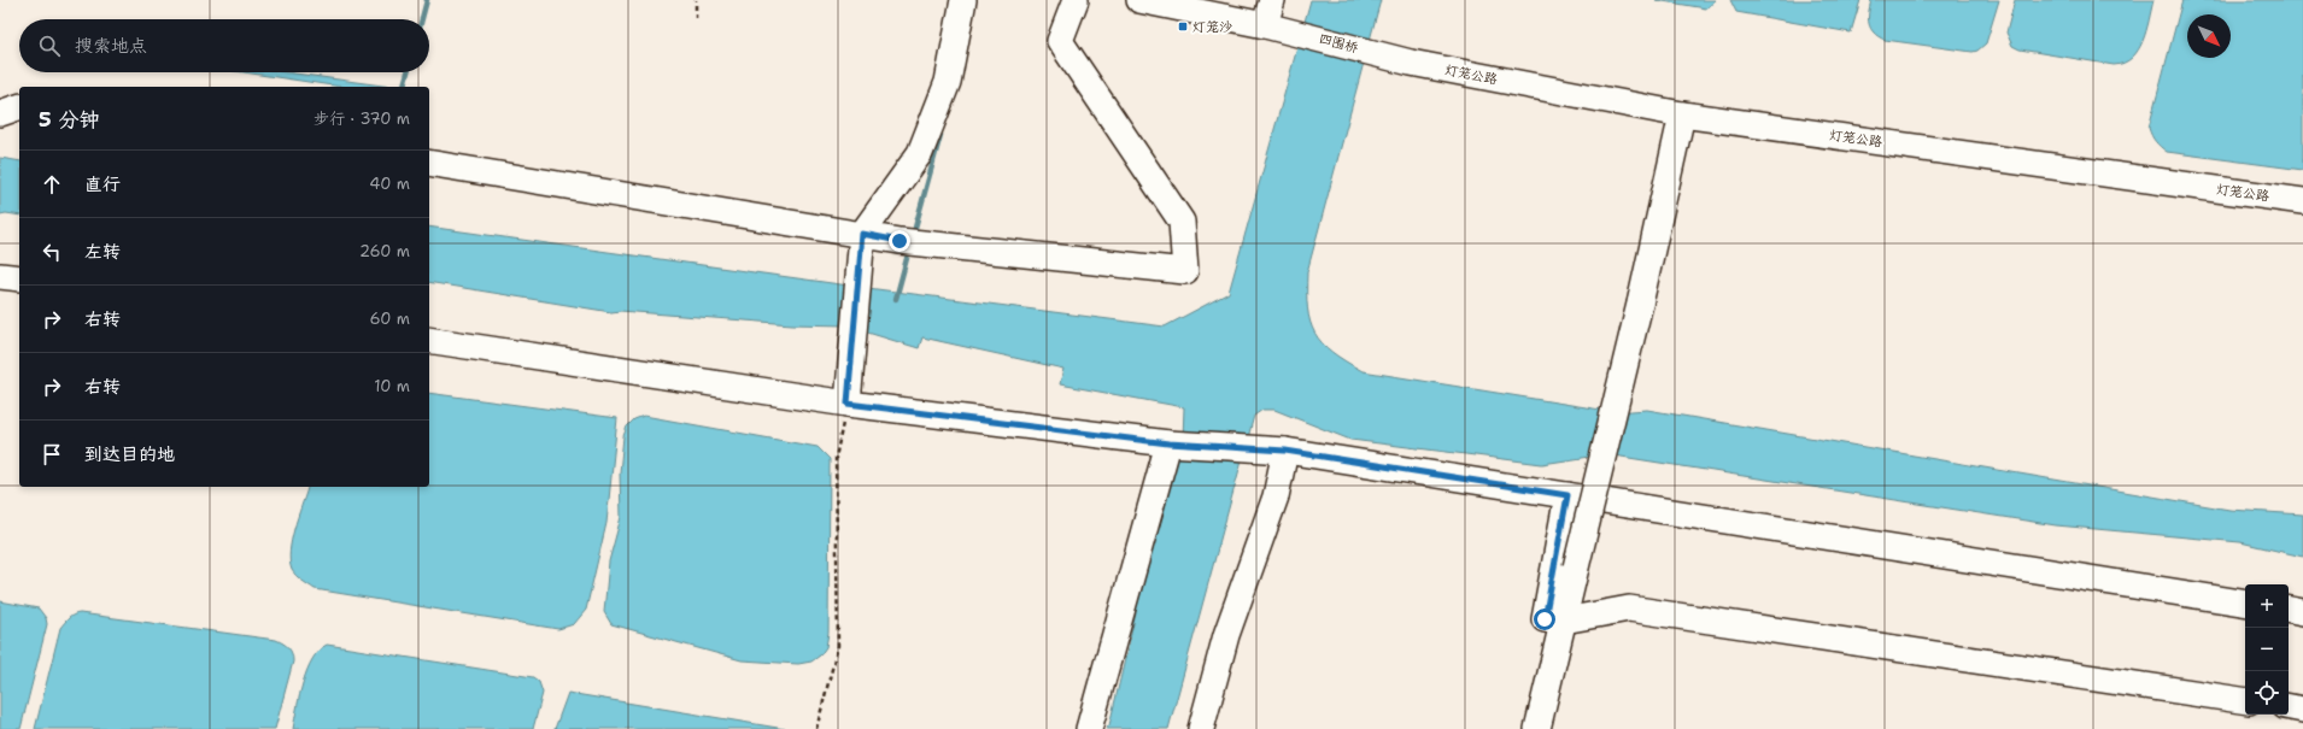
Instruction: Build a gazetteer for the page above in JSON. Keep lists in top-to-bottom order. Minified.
{"streets":{"street":["四围桥","灯笼公路"]},"crossings":[["四围桥","灯笼公路"]],"places":{"transit":["灯笼沙"]},"north":"bottom right","page":{"search":"搜索地点","heading":["5 分钟","步行 · 370 m"],"list":[["直行","40 m"],["左转","260 m"],["右转","60 m"],["右转","10 m"],"到达目的地"],"map_buttons":["+","−"]}}
